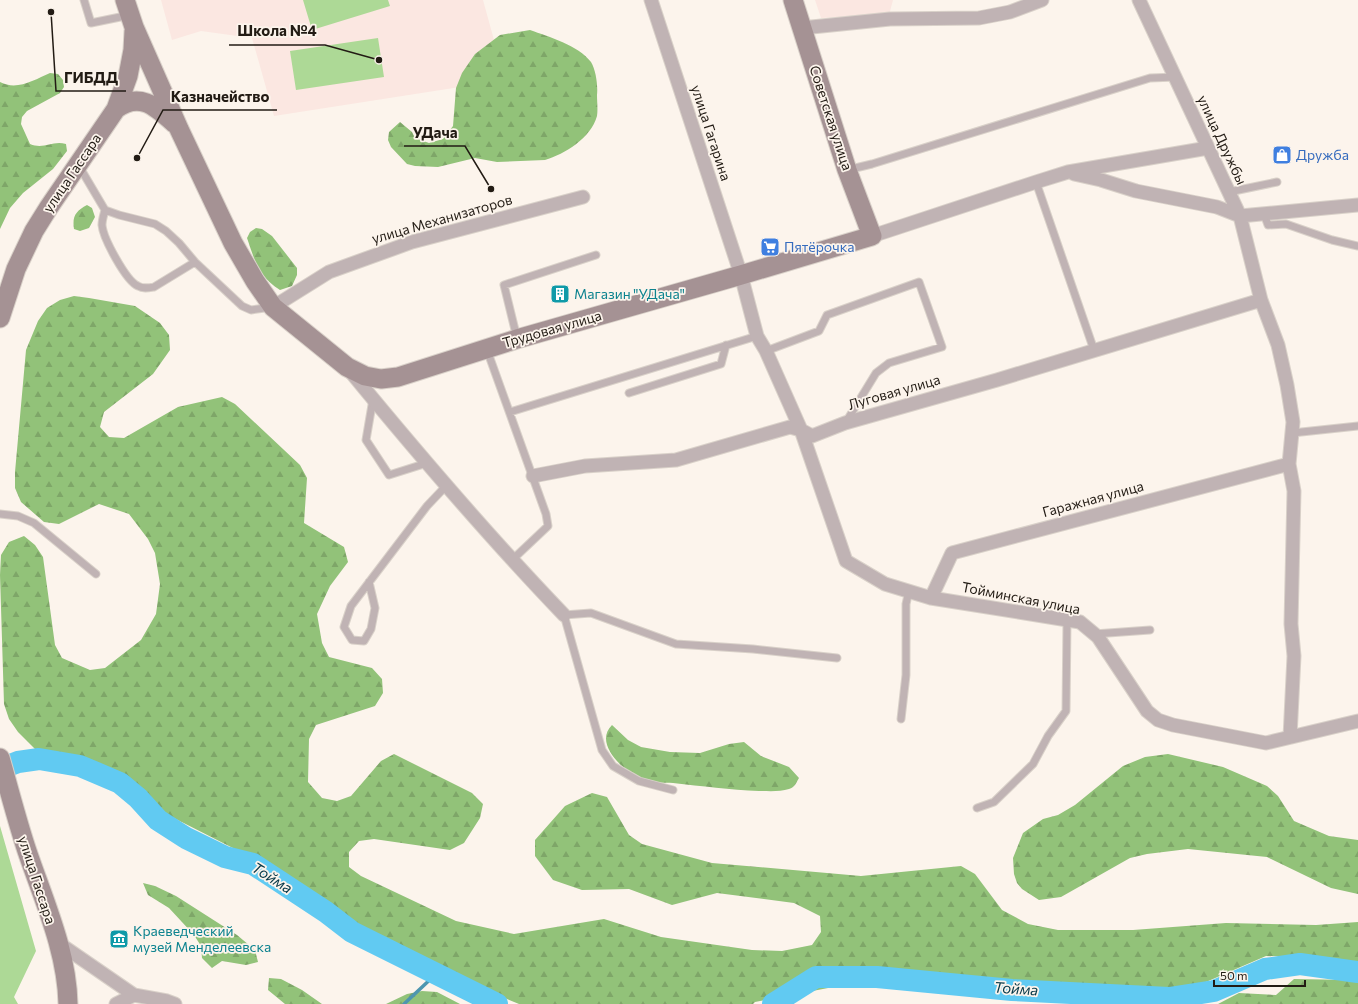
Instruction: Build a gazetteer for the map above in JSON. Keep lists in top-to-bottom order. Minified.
{"streets":{"street":["Советская улица","улица Гагарина","улица Дружбы","улица Гассара","улица Механизаторов","Трудовая улица","Луговая улица","Гаражная улица","Тойминская улица"]},"crossings":[["Советская улица","Трудовая улица"],["улица Гагарина","Трудовая улица"],["улица Гагарина","Тойминская улица"],["улица Дружбы","Луговая улица"],["улица Дружбы","Гаражная улица"],["улица Дружбы","Тойминская улица"],["улица Гассара","Трудовая улица"],["улица Механизаторов","Трудовая улица"],["Луговая улица","Тойминская улица"],["Гаражная улица","Тойминская улица"]],"water":["Тойма"],"places":{"other":["ГИБДД","Школа №4","Казначейство","УДача"],"shop":["Дружба"],"supermarket":["Пятёрочка"],"building":["Магазин \"УДача\""],"museum":["Краеведческий музей Менделеевска"]},"scale_bar":"50 m"}
